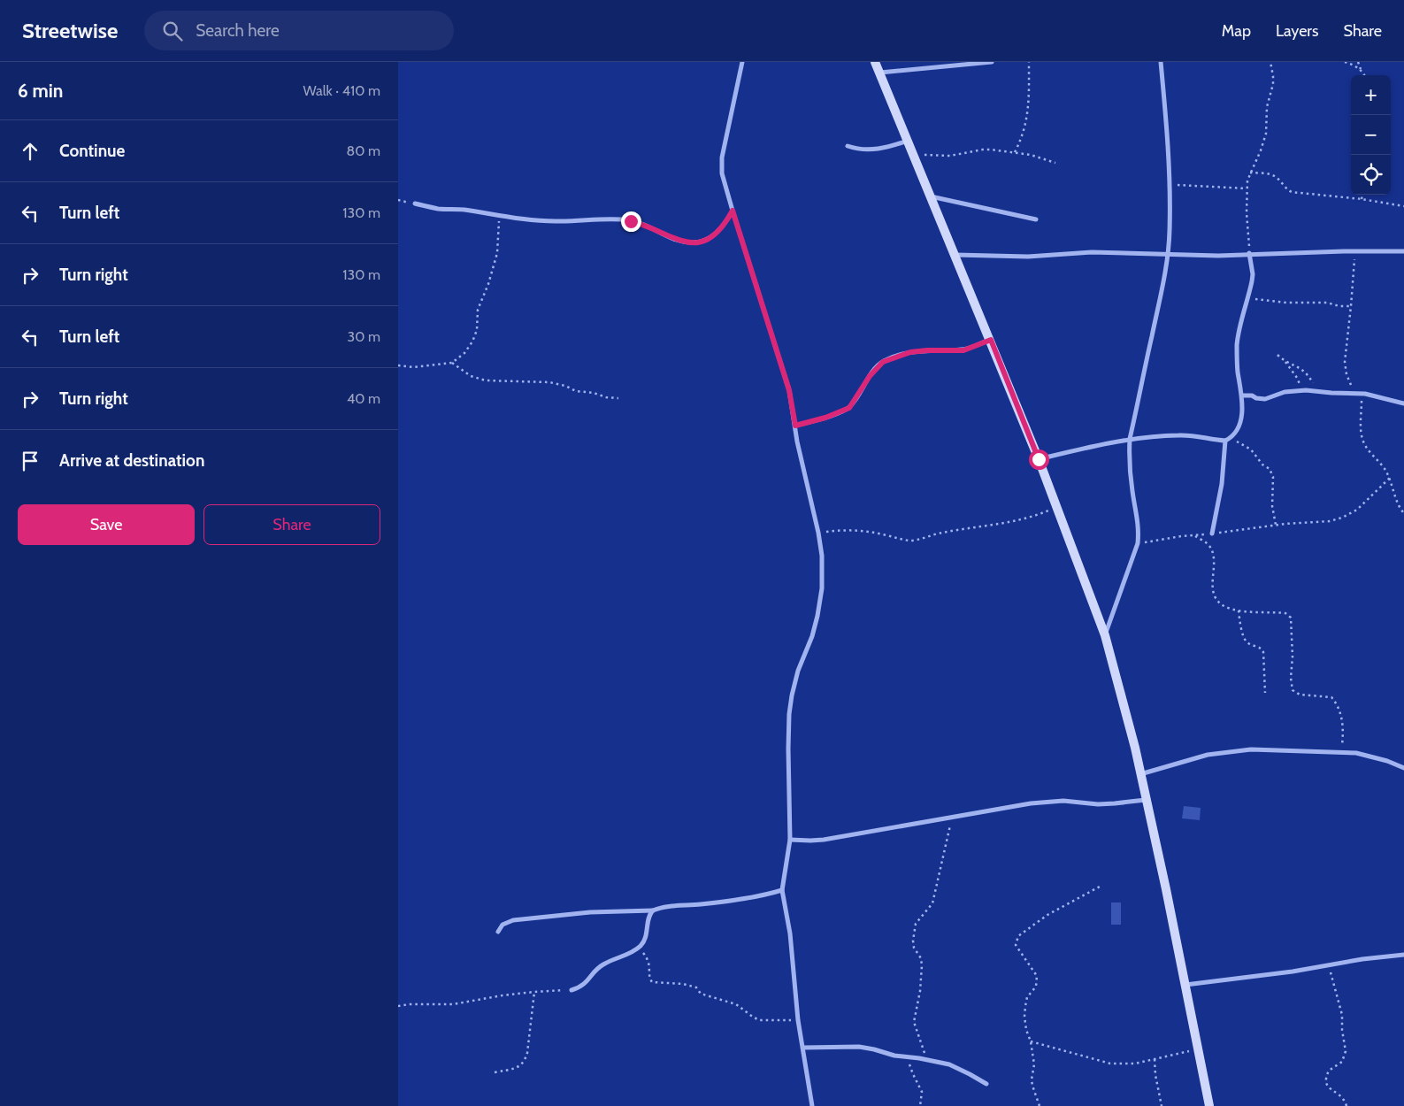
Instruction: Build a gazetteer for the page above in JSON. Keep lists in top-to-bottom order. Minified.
{"page":{"header":"Streetwise","search":"Search here","nav":["Map","Layers","Share"],"heading":["6 min","Walk · 410 m"],"map_buttons":["+","−"],"list":[["Continue","80 m"],["Turn left","130 m"],["Turn right","130 m"],["Turn left","30 m"],["Turn right","40 m"],"Arrive at destination"],"buttons":["Save","Share"]}}
